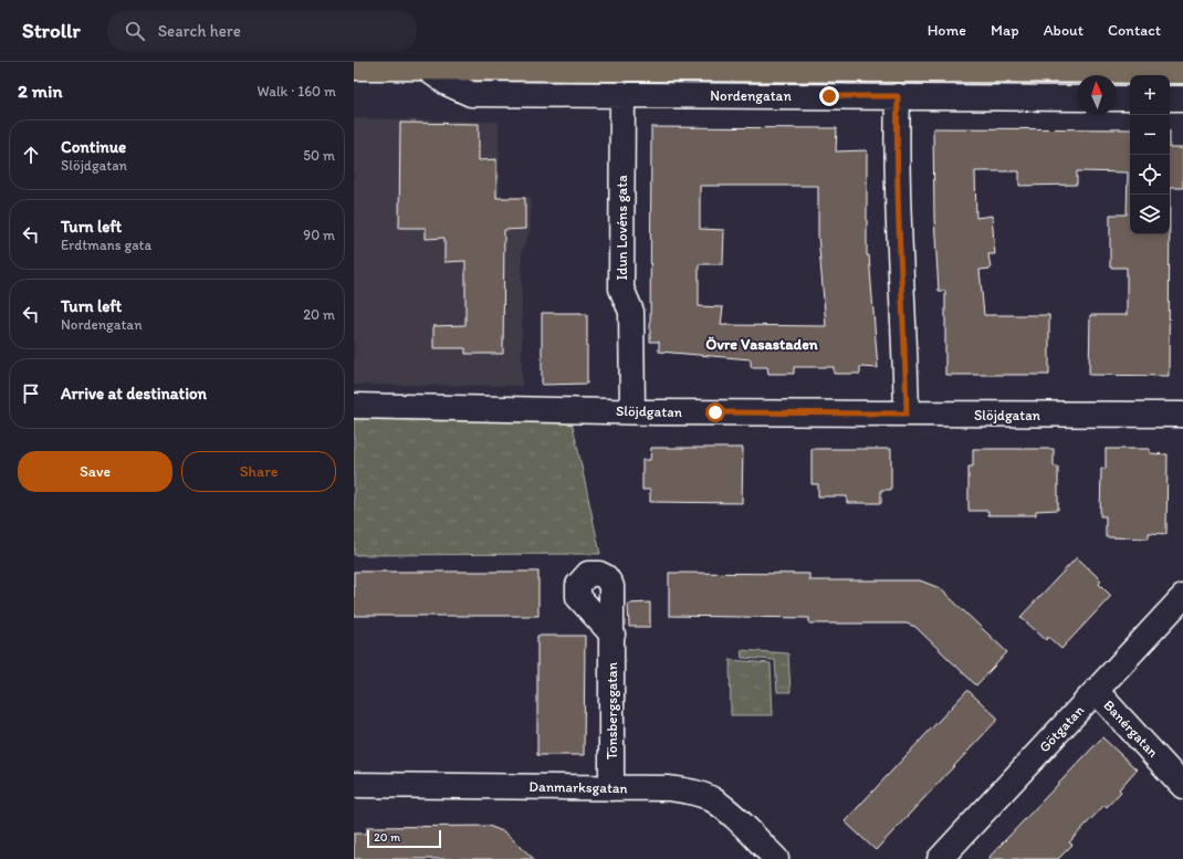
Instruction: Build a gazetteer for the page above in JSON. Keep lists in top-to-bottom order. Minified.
{"streets":{"street":["Nordengatan","Idun Lovéns gata","Slöjdgatan","Tönsbergsgatan","Götgatan","Banérgatan","Danmarksgatan"]},"crossings":[["Nordengatan","Idun Lovéns gata"],["Idun Lovéns gata","Slöjdgatan"],["Tönsbergsgatan","Danmarksgatan"],["Götgatan","Banérgatan"]],"districts":["Övre Vasastaden"],"scale_bar":"20 m","north":"top","page":{"header":"Strollr","search":"Search here","nav":["Home","Map","About","Contact"],"heading":["2 min","Walk · 160 m"],"map_buttons":["+","−"],"list":[["Continue","Slöjdgatan","50 m"],["Turn left","Erdtmans gata","90 m"],["Turn left","Nordengatan","20 m"],"Arrive at destination"],"buttons":["Save","Share"],"scale":"20 m"}}
